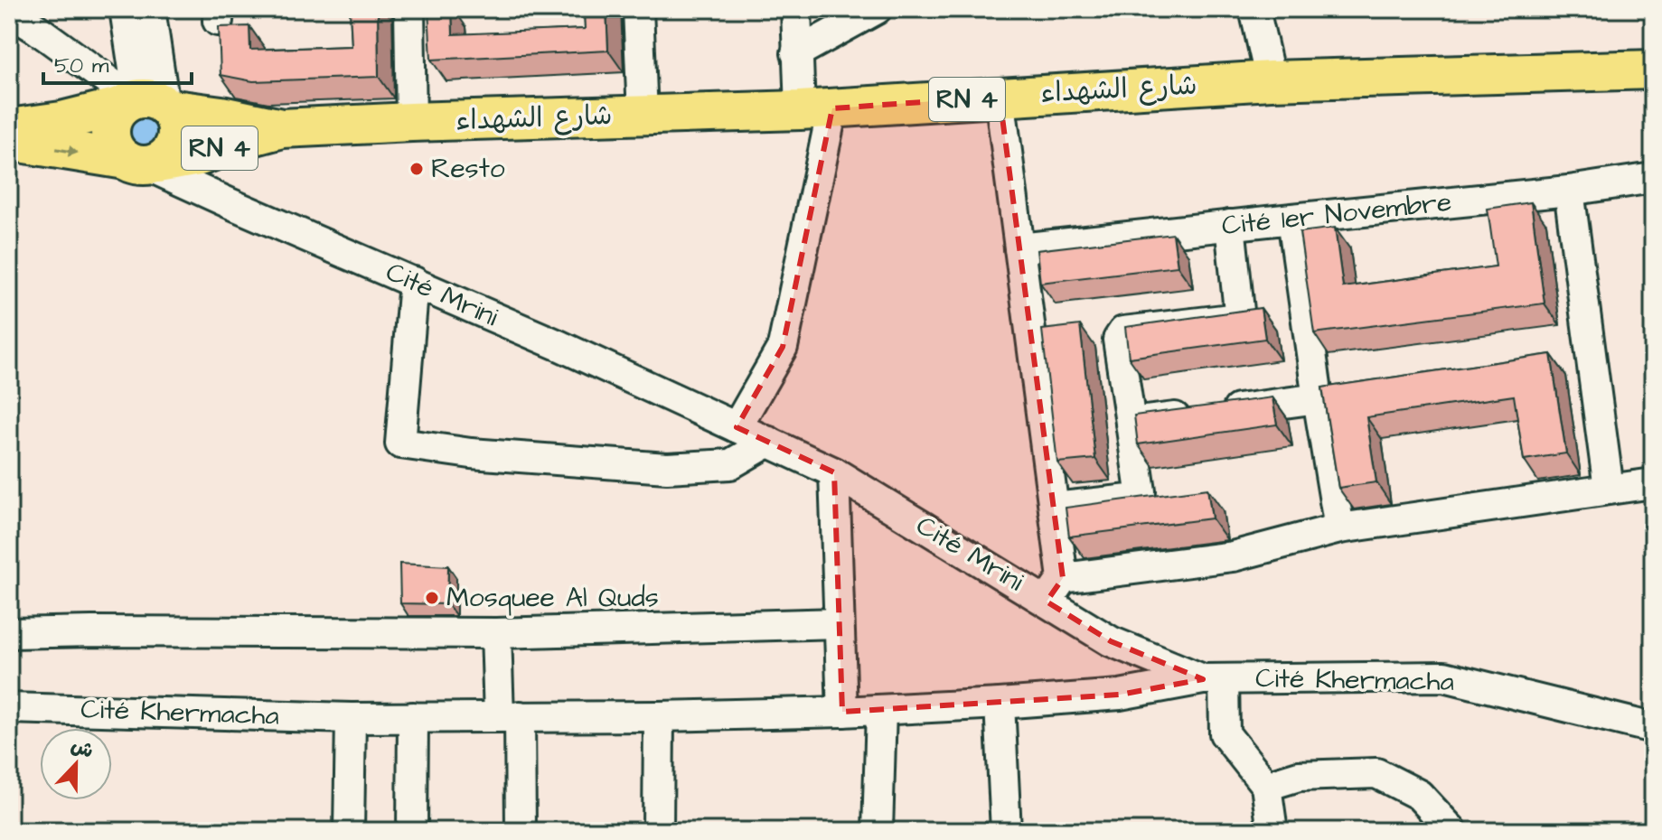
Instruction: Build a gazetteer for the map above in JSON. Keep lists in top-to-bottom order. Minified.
{"streets":{"main road":["شارع الشهداء","RN 4"],"street":["Cité 1er Novembre","Cité Mrini","Cité Khermacha"]},"crossings":[["شارع الشهداء","RN 4"],["RN 4","Cité Mrini"],["Cité Mrini","Cité Khermacha"]],"places":["Resto","Mosquee Al Quds"],"scale_bar":"50 m","north":"top"}
